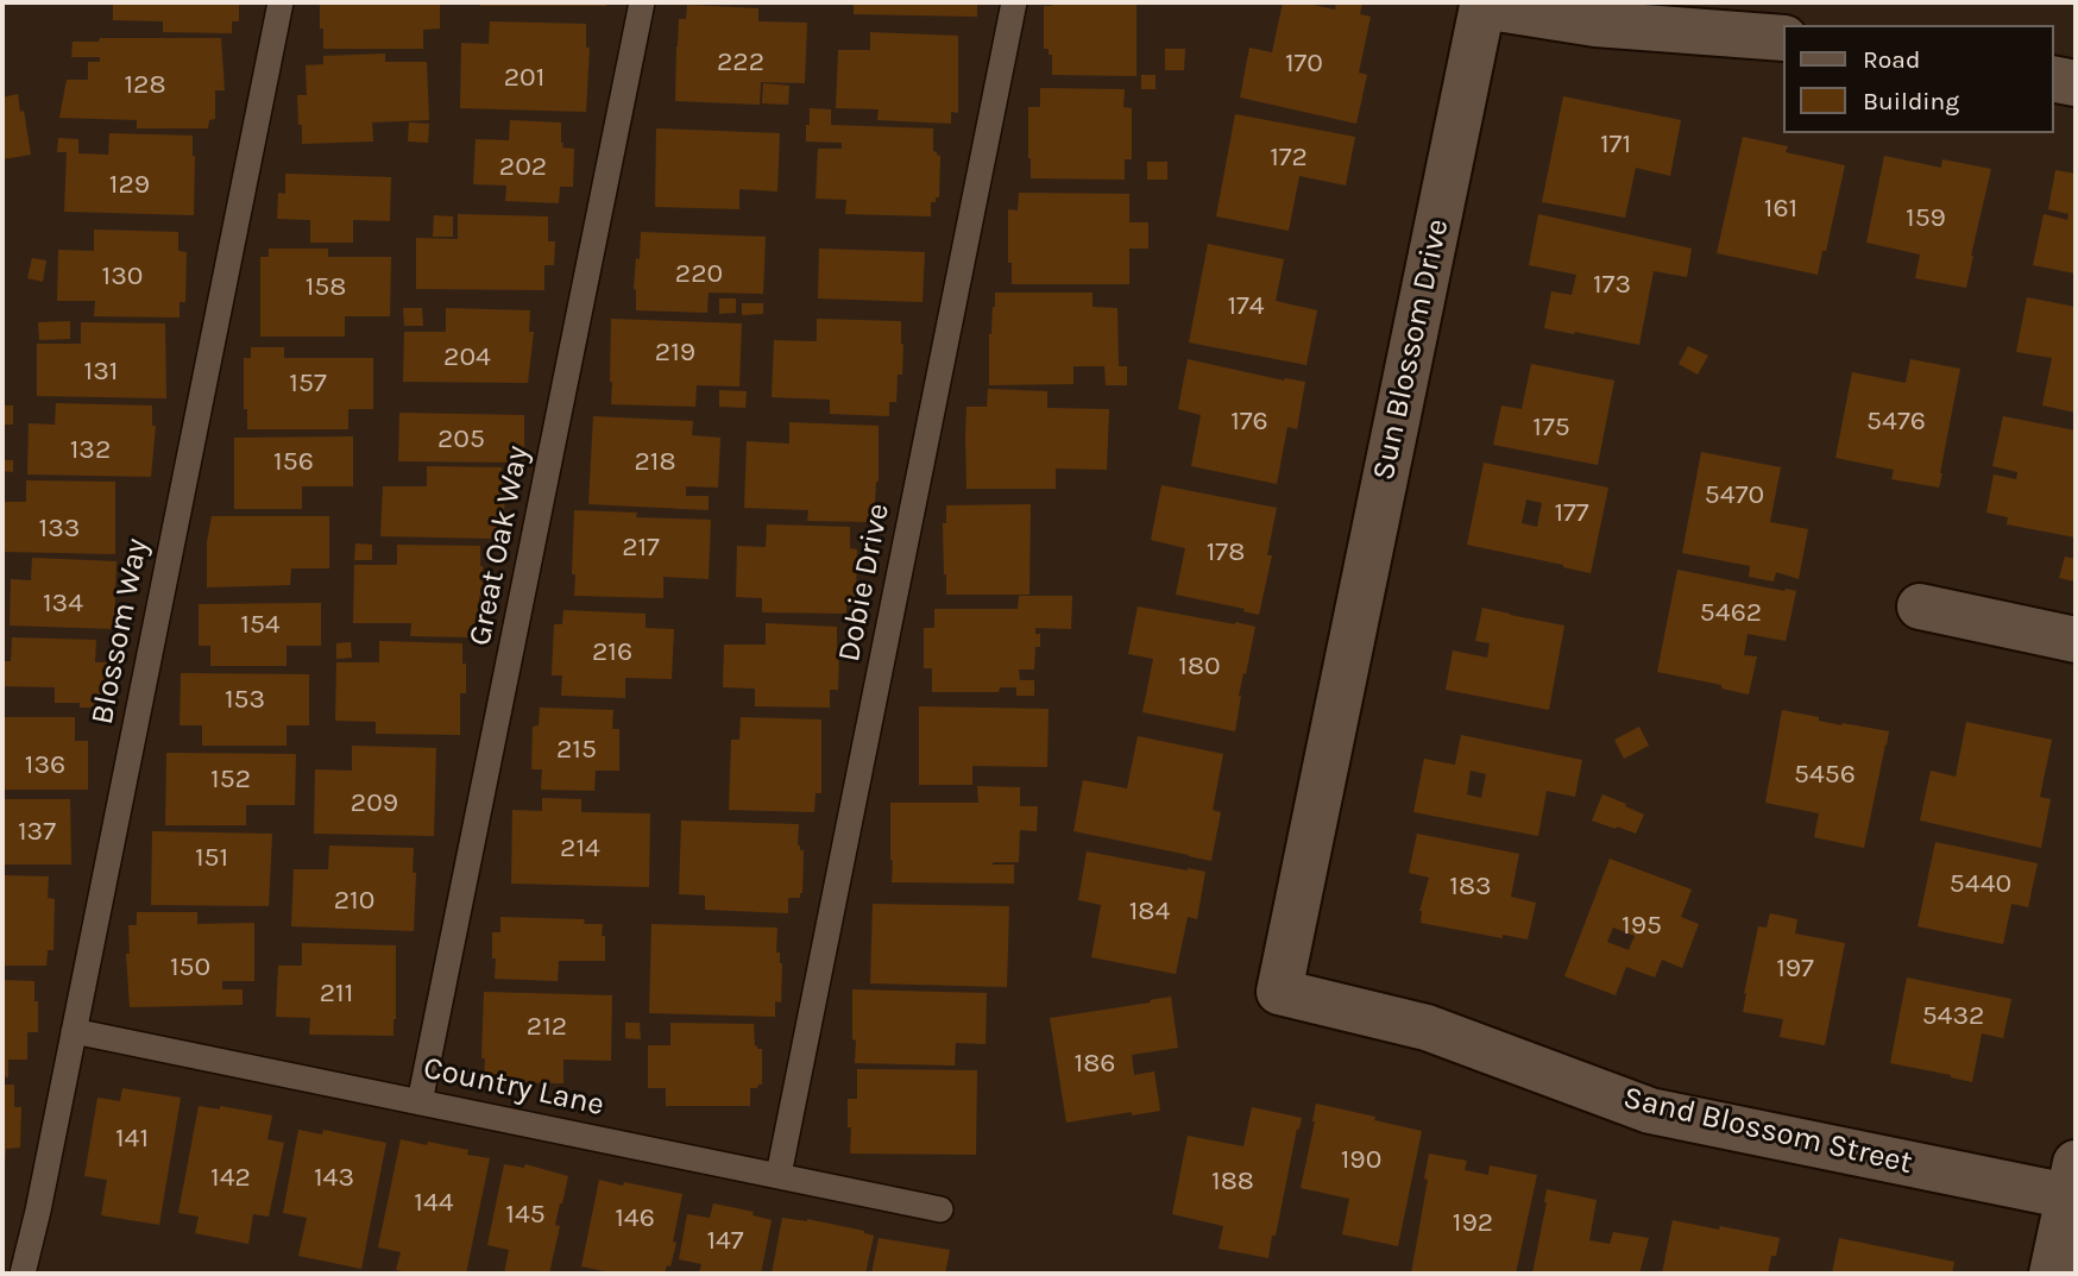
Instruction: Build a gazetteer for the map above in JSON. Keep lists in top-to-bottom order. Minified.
{"streets":{"street":["Sun Blossom Drive","Sand Blossom Street"],"lane":["Great Oak Way","Dobie Drive","Blossom Way","Country Lane"]},"crossings":[["Sun Blossom Drive","Sand Blossom Street"],["Great Oak Way","Country Lane"],["Dobie Drive","Country Lane"],["Blossom Way","Country Lane"]],"house_numbers":["222","170","201","128","171","172","202","129","161","159","220","130","173","158","174","219","204","131","157","176","5476","175","205","132","156","218","5470","177","133","217","178","134","5462","154","216","180","153","215","136","5456","152","209","137","214","151","5440","183","210","184","195","150","197","211","5432","212","186","141","190","142","143","188","144","145","146","192","147"],"legend":["Road","Building"]}
